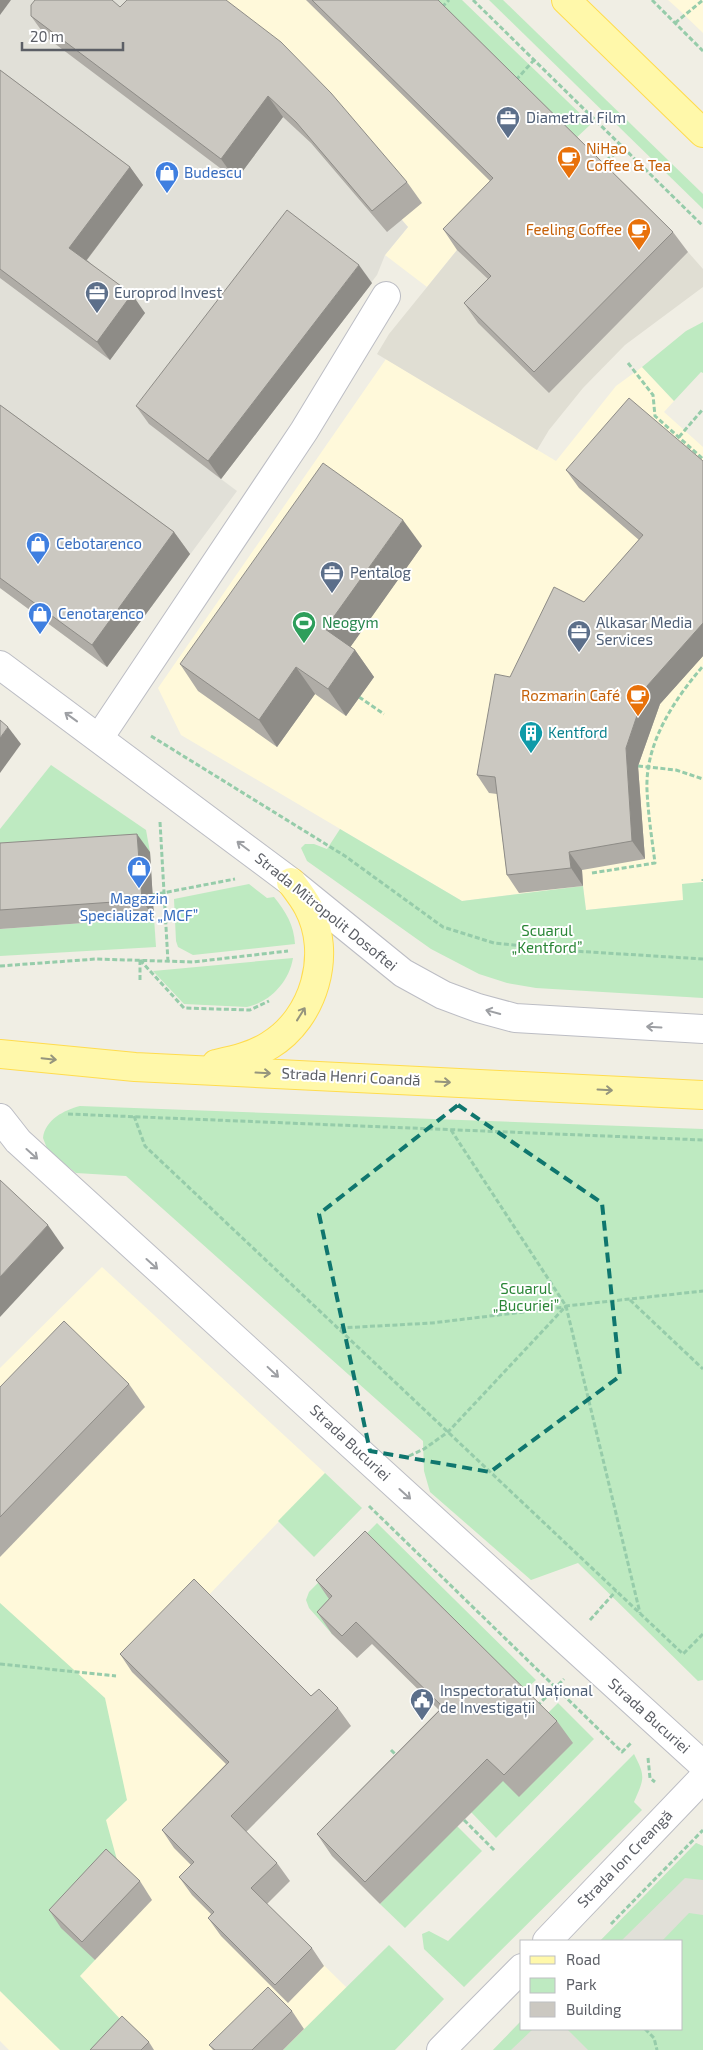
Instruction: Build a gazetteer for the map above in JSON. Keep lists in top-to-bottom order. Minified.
{"streets":{"main road":["Strada Henri Coandă"],"street":["Strada Mitropolit Dosoftei","Strada Bucuriei","Strada Ion Creangă"]},"one_way":["Strada Mitropolit Dosoftei","Strada Henri Coandă","Strada Bucuriei"],"parks":["Scuarul „Kentford”","Scuarul „Bucuriei”"],"places":{"office":["Diametral Film","Europrod Invest","Pentalog","Alkasar Media Services"],"cafe":["NiHao Coffee & Tea","Feeling Coffee","Rozmarin Café"],"shop":["Budescu","Cebotarenco","Cenotarenco","Magazin Specializat „MCF”"],"sports":["Neogym"],"building":["Kentford"],"public building":["Inspectoratul Național de Investigații"]},"legend":["Road","Park","Building"],"scale_bar":"20 m"}
